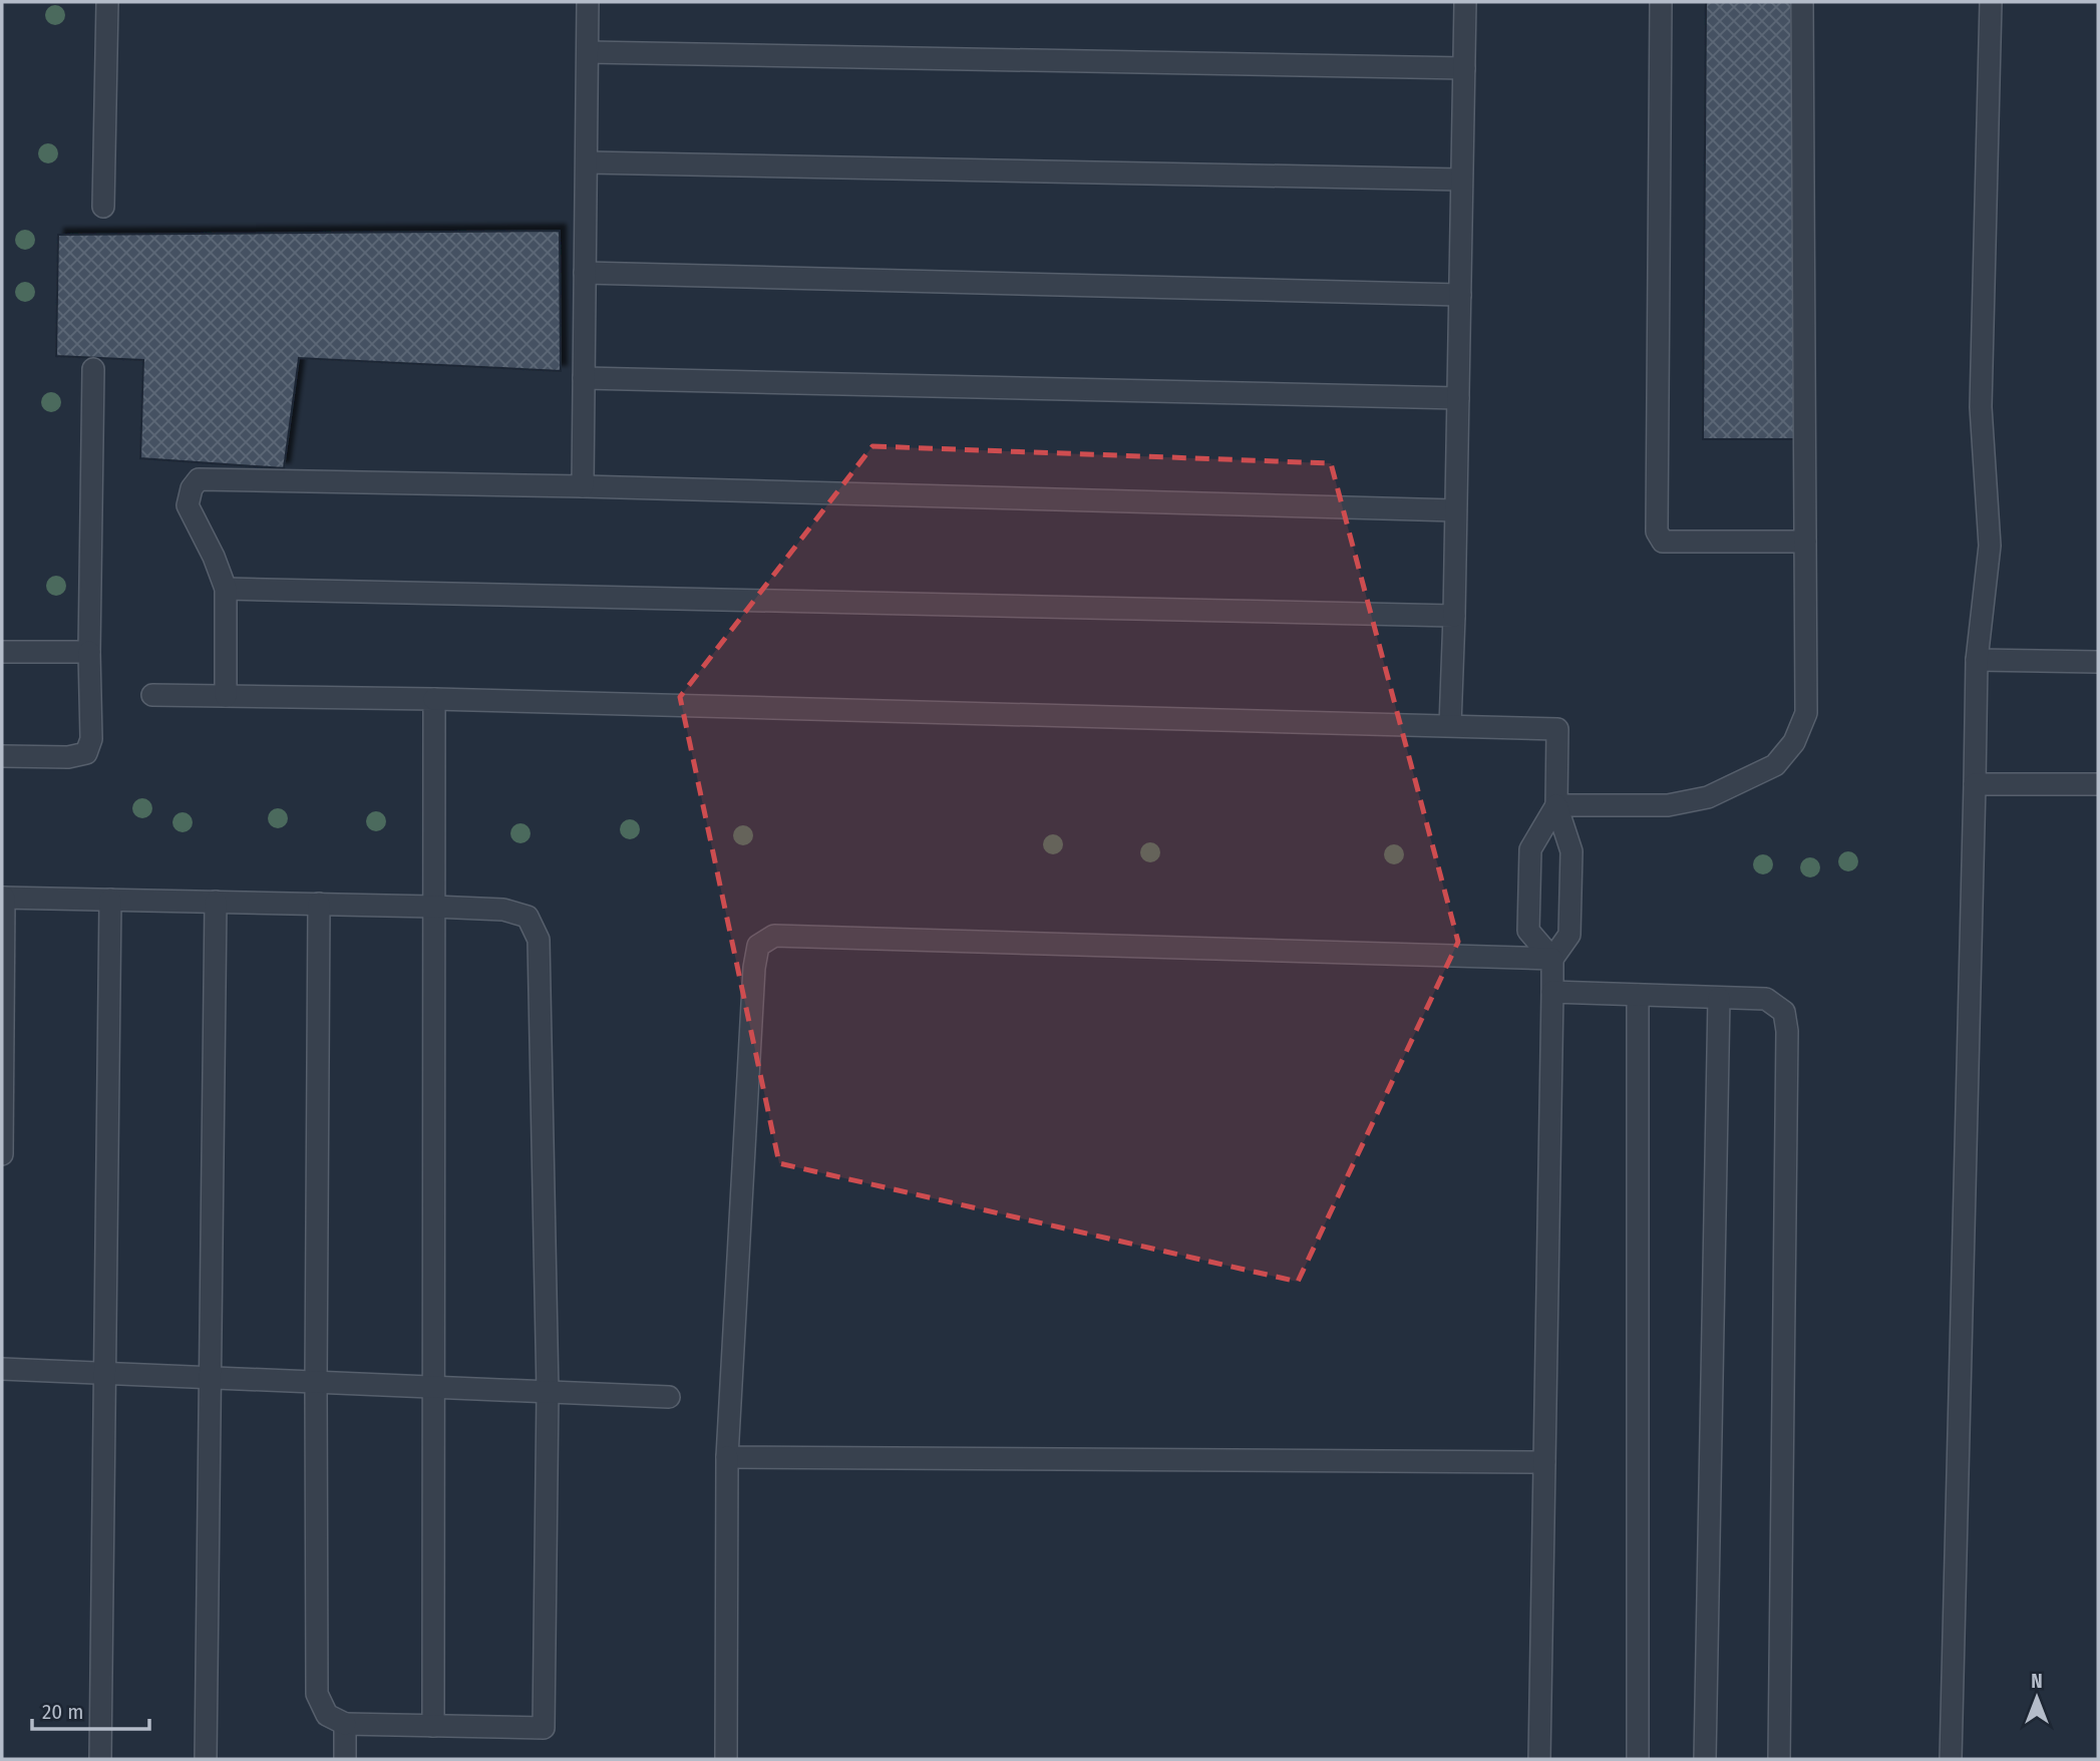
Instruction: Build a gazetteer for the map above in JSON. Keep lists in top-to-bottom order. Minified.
{"scale_bar":"20 m","north":"top"}
